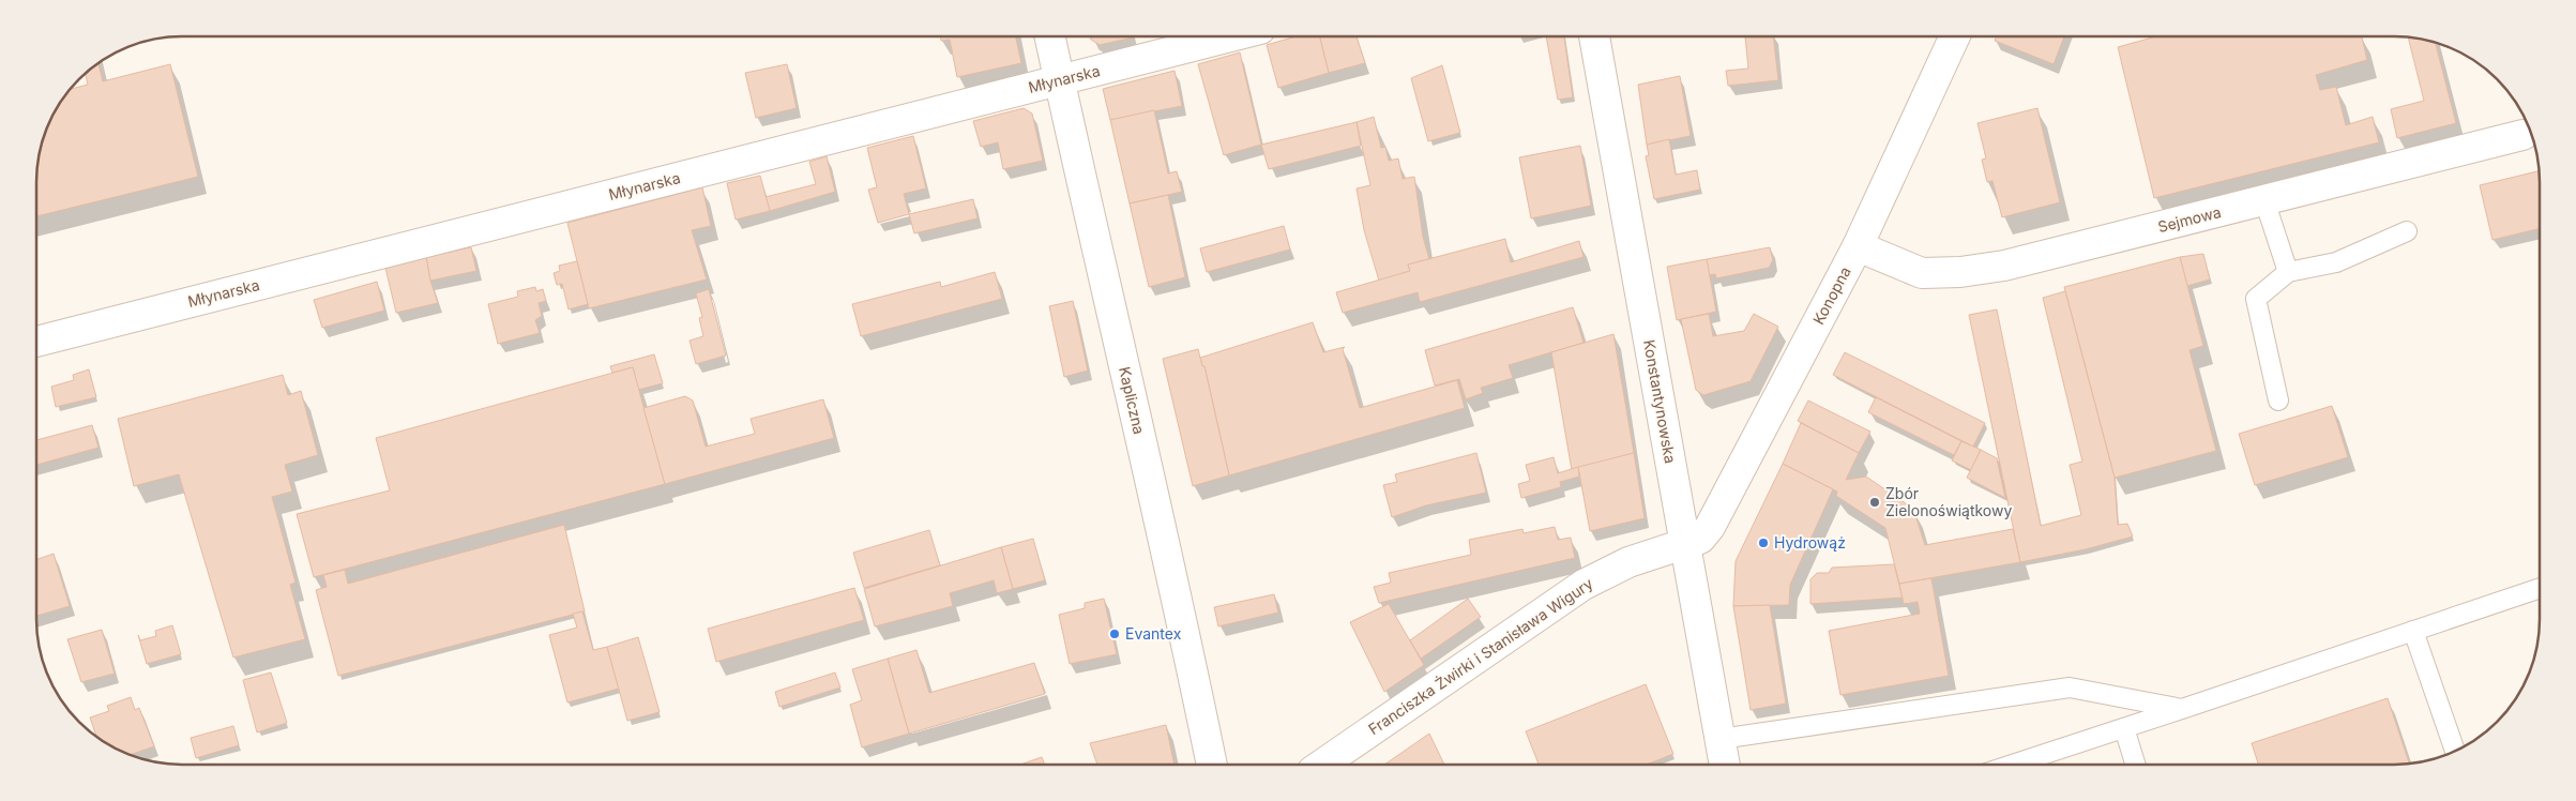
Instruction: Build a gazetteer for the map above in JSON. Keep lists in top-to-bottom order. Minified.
{"streets":{"street":["Młynarska","Sejmowa","Konopna","Kapliczna","Konstantynowska","Franciszka Żwirki i Stanisława Wigury"]},"crossings":[["Młynarska","Kapliczna"],["Sejmowa","Konopna"],["Konopna","Konstantynowska"],["Konopna","Franciszka Żwirki i Stanisława Wigury"],["Konstantynowska","Franciszka Żwirki i Stanisława Wigury"]],"places":["Zbór Zielonoświątkowy","Hydrowąż","Evantex"]}
